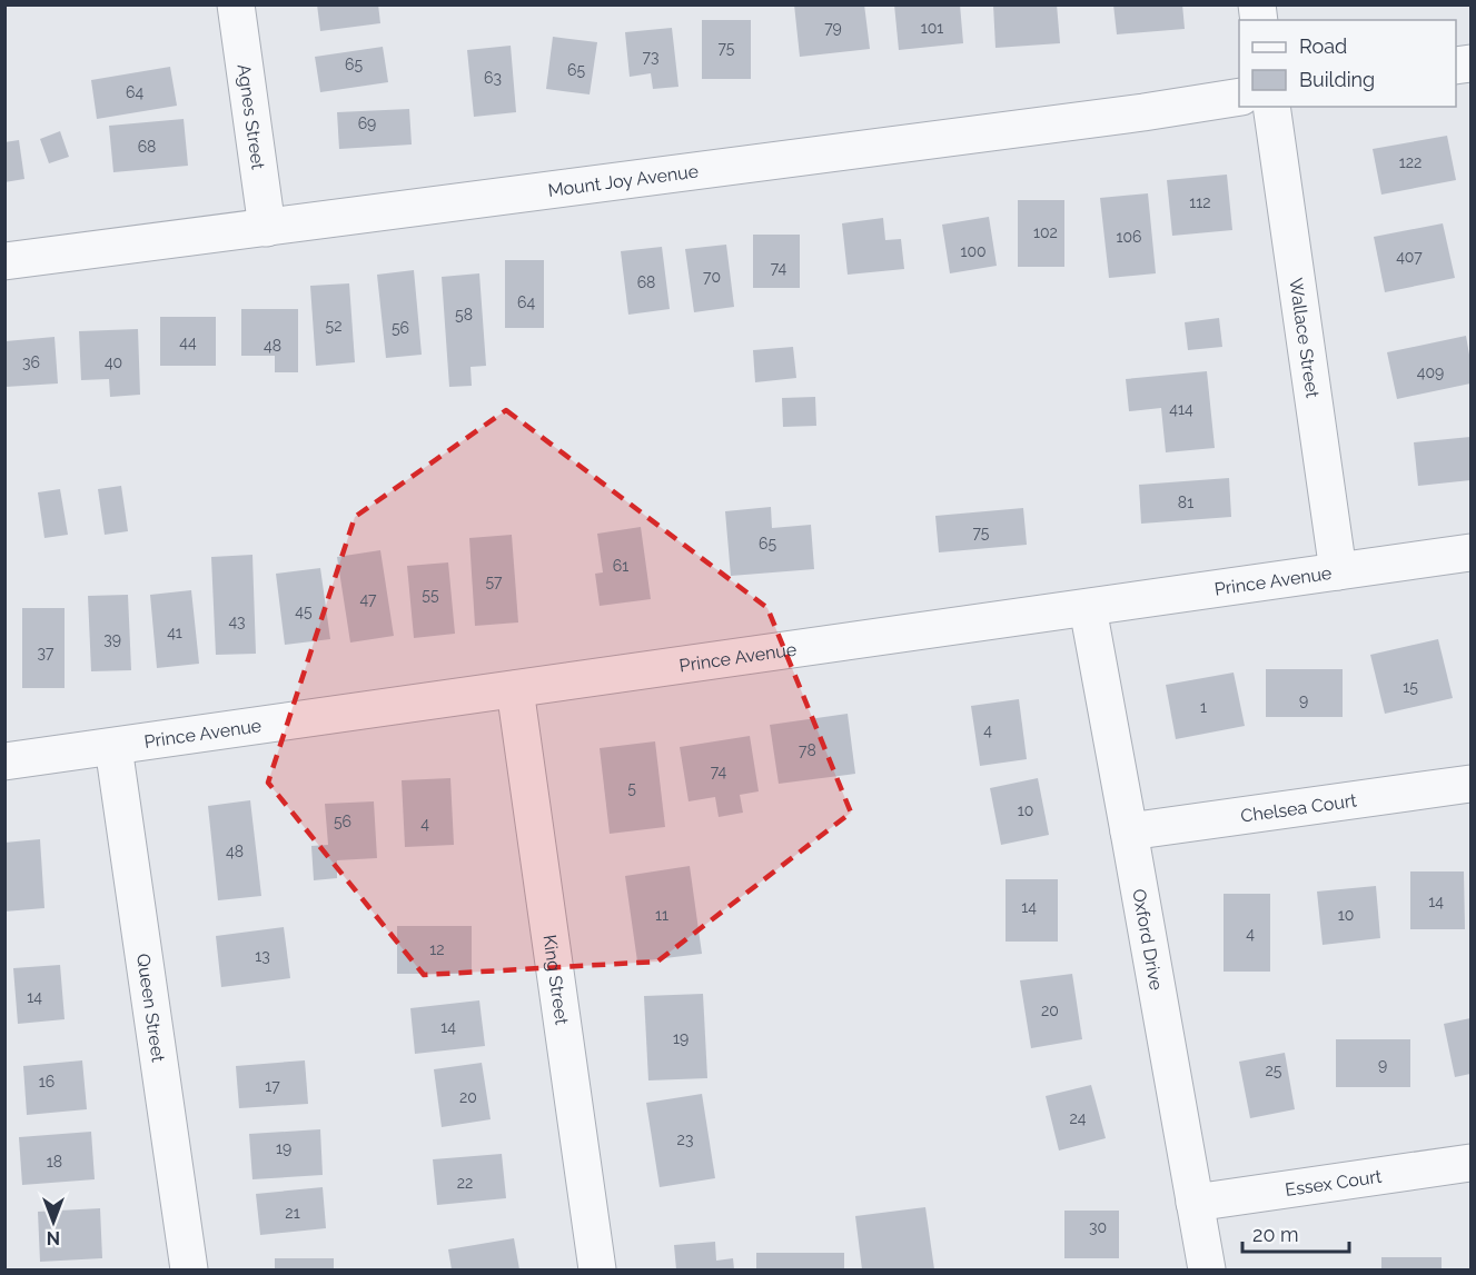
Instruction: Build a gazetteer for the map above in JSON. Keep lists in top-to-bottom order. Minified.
{"streets":{"street":["Agnes Street","Mount Joy Avenue","Wallace Street","Prince Avenue","Chelsea Court","Oxford Drive","King Street","Queen Street","Essex Court"]},"crossings":[["Agnes Street","Mount Joy Avenue"],["Wallace Street","Prince Avenue"],["Prince Avenue","Oxford Drive"],["Prince Avenue","King Street"],["Prince Avenue","Queen Street"],["Chelsea Court","Oxford Drive"],["Oxford Drive","Essex Court"]],"house_numbers":["79","101","75","73","65","65","63","64","69","68","122","112","102","106","100","407","74","70","68","64","58","52","56","44","48","36","40","409","414","81","75","65","61","57","55","47","45","43","41","39","37","15","9","1","4","78","74","5","10","56","4","48","14","14","11","10","4","12","13","14","20","14","19","9","25","16","17","20","24","23","19","18","22","21","30"],"legend":["Road","Building"],"scale_bar":"20 m","north":"bottom"}
